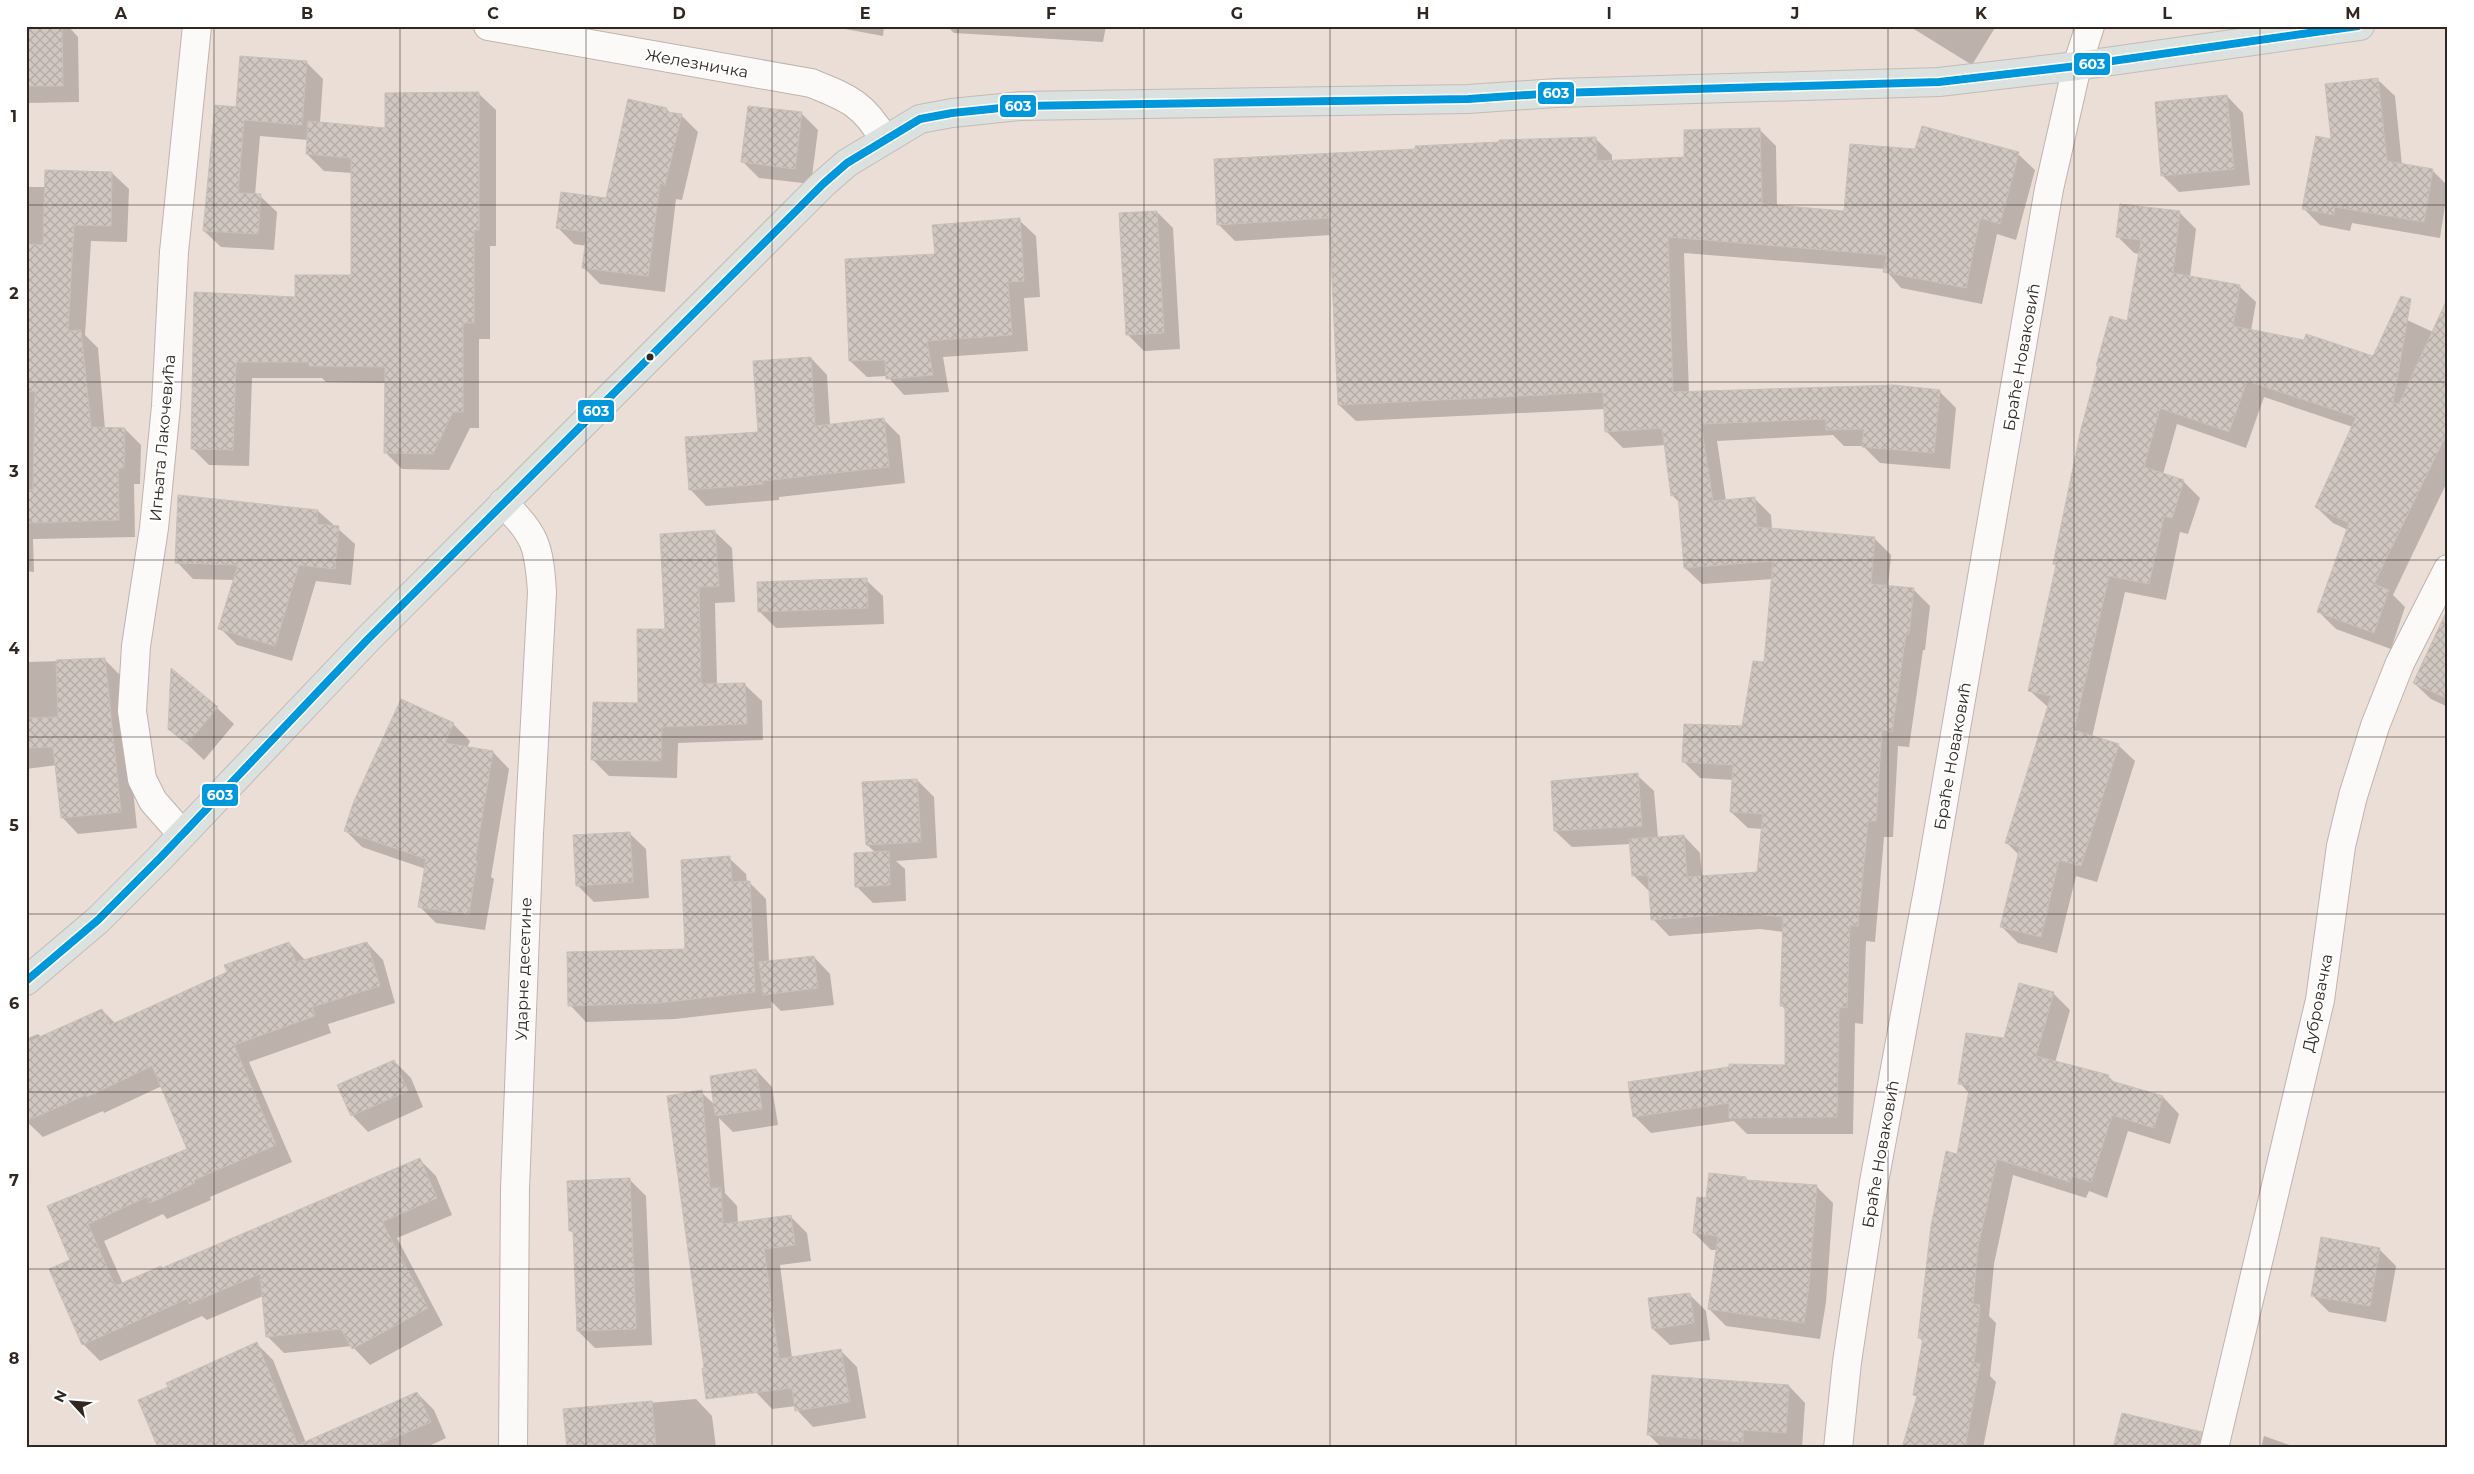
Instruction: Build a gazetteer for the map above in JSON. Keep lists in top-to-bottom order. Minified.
{"streets":{"street":["Железничка","Браће Новаковић","Игњата Лакочевића","Ударне десетине","Дубровачка"]},"lines":["transit line 603"],"north":"top left","grid":{"columns":["A","B","C","D","E","F","G","H","I","J","K","L","M"],"rows":["1","2","3","4","5","6","7","8"]}}
